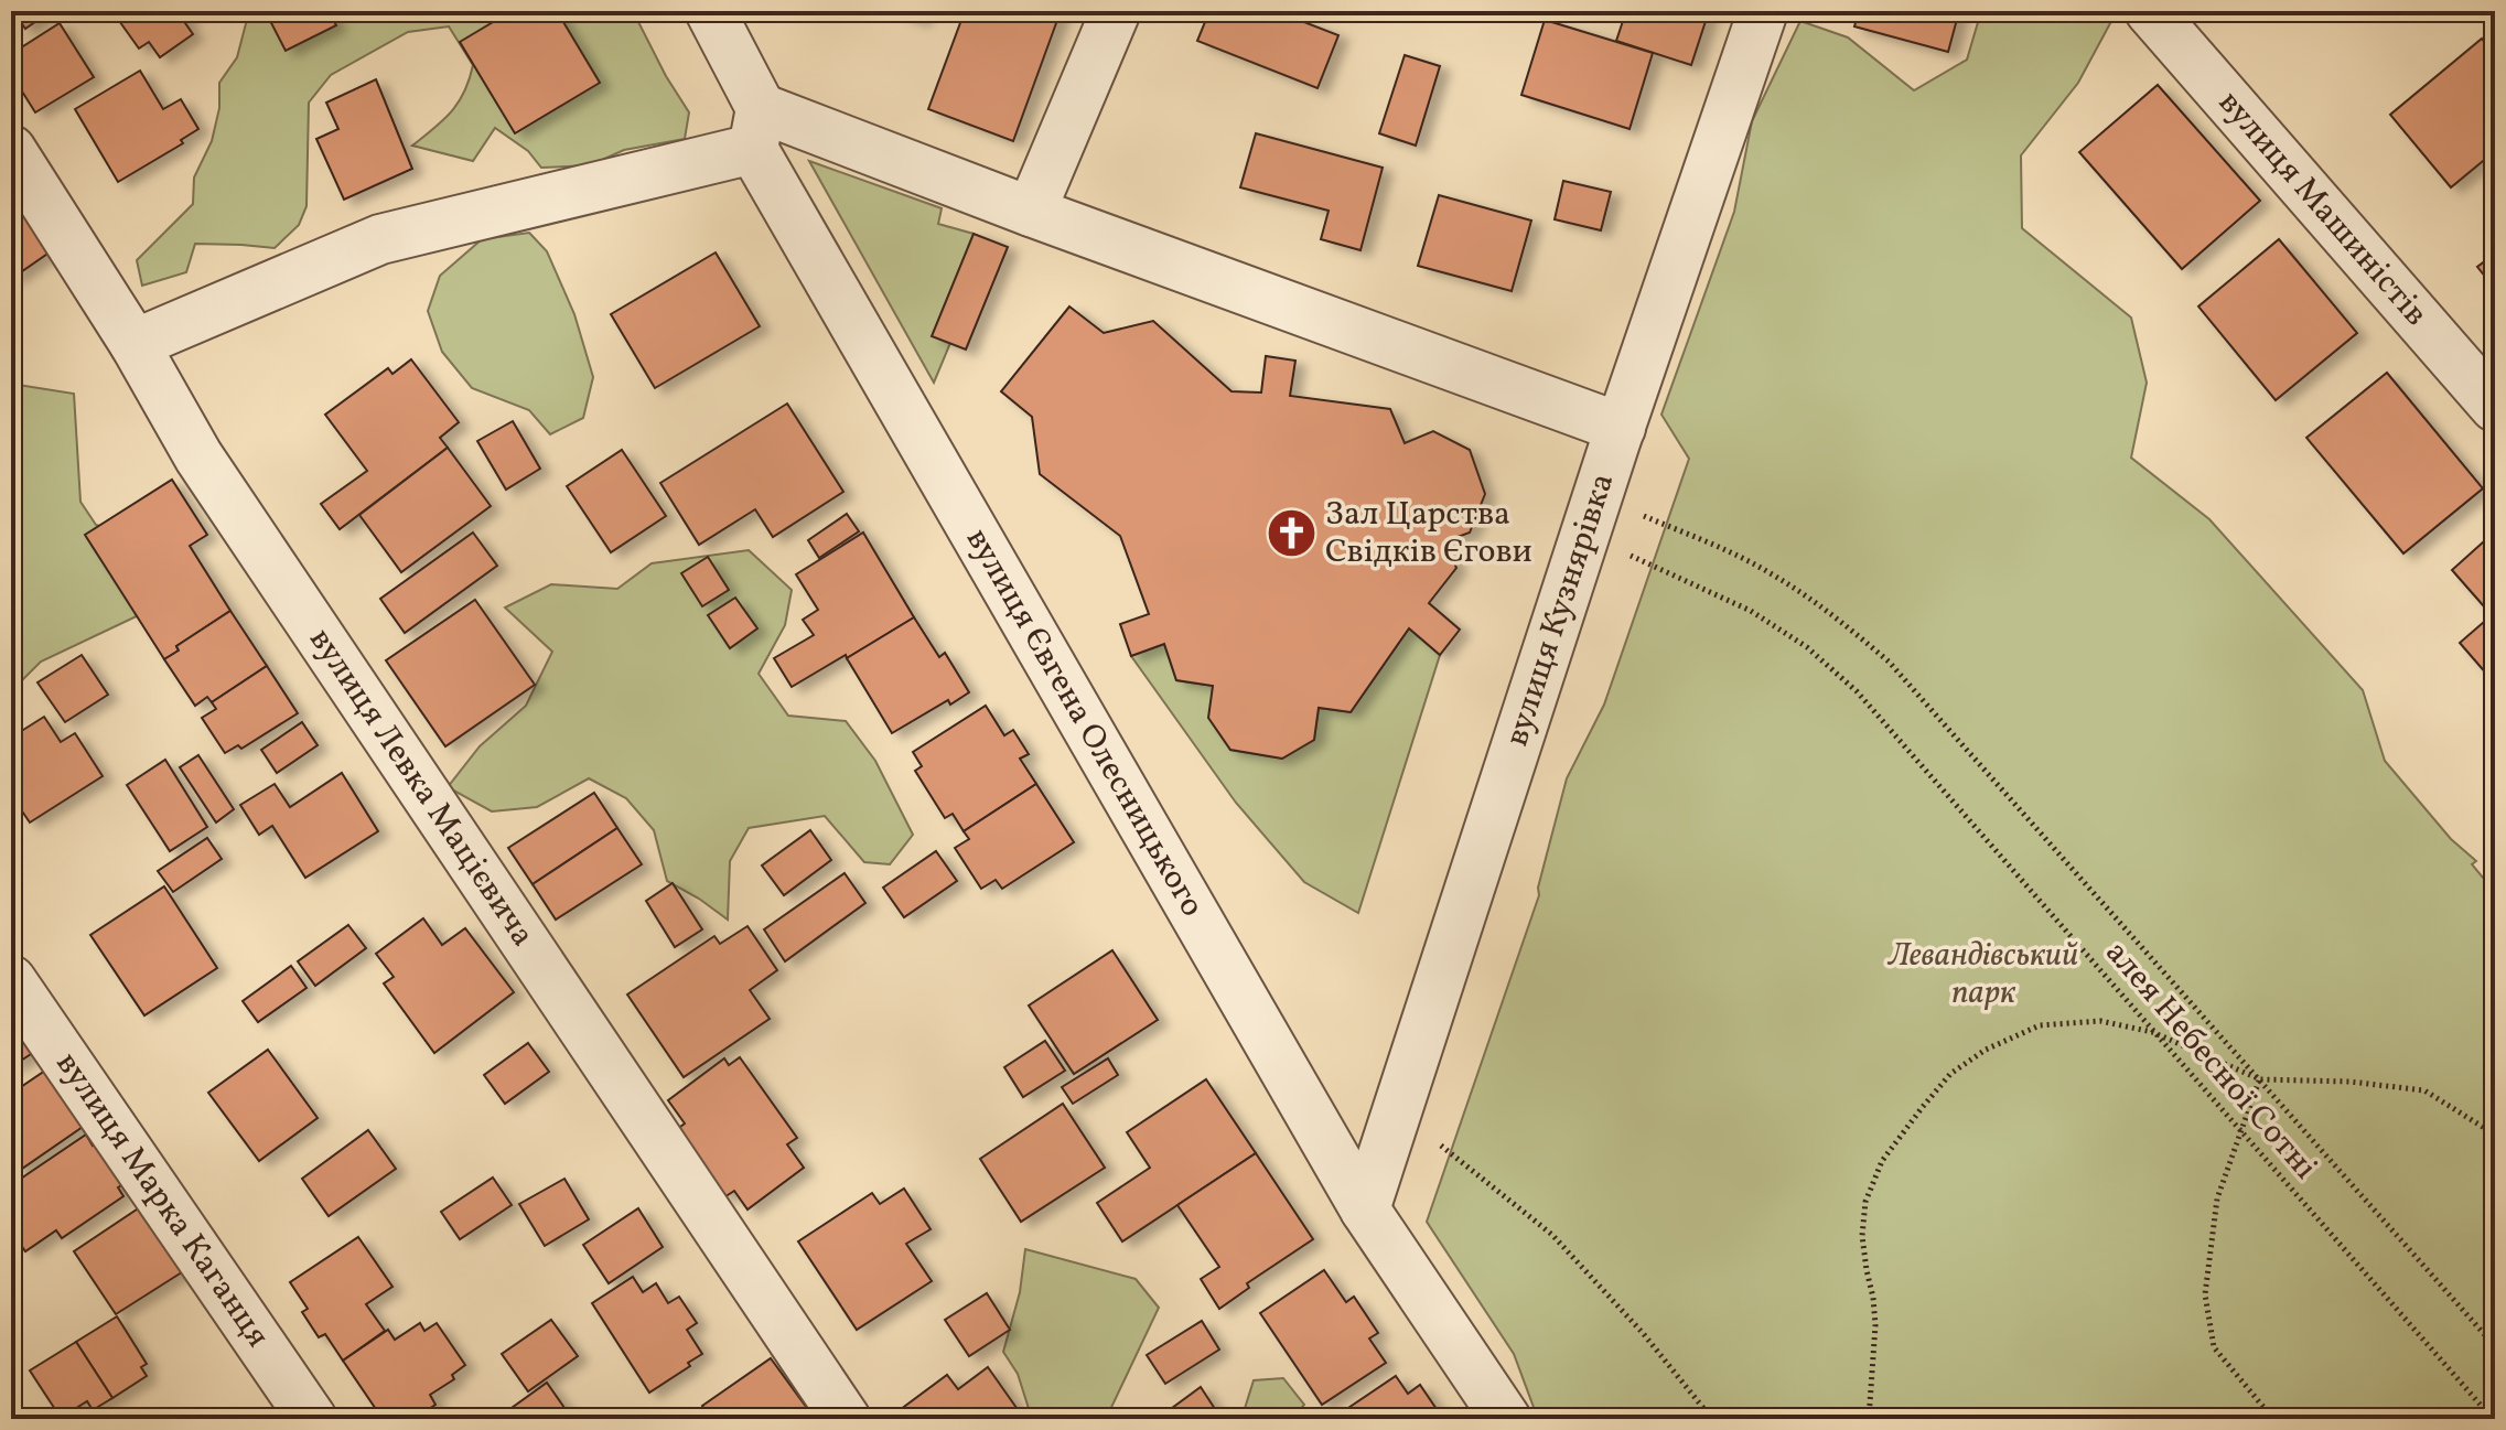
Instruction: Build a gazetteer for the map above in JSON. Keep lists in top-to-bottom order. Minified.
{"streets":{"street":["вулиця Машиністів","вулиця Кузнярівка","вулиця Євгена Олесницького","вулиця Левка Мацієвича","вулиця Марка Каганця"],"path":["алея Небесної Сотні"]},"crossings":[["вулиця Кузнярівка","вулиця Євгена Олесницького"],["вулиця Кузнярівка","алея Небесної Сотні"]],"parks":["Левандівський парк"],"places":{"church":["Зал Царства Свідків Єгови"]}}
